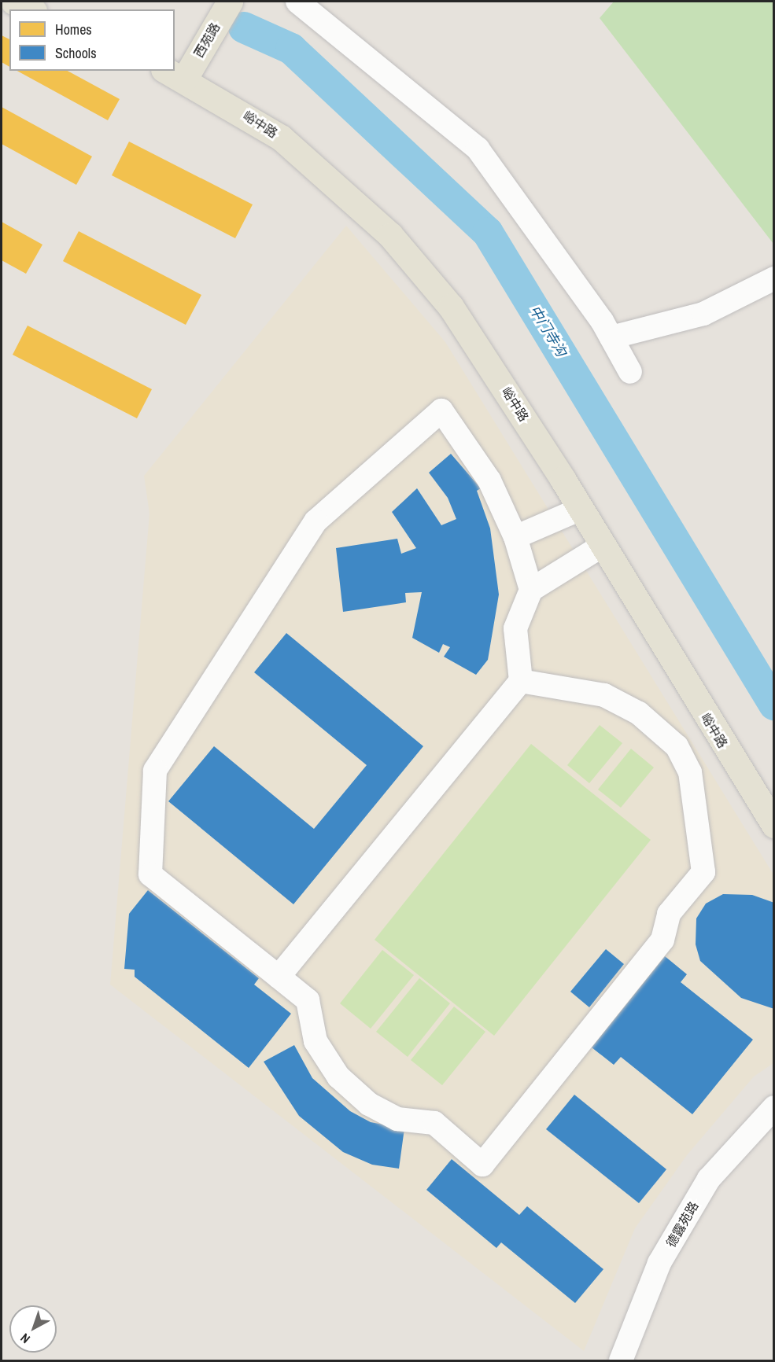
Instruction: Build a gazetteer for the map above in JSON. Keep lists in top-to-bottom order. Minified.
{"streets":{"main road":["西苑路","峪中路"],"street":["德露苑路"]},"crossings":[["西苑路","峪中路"]],"water":["中门寺沟"],"legend":["Homes","Schools"],"north":"bottom left"}
